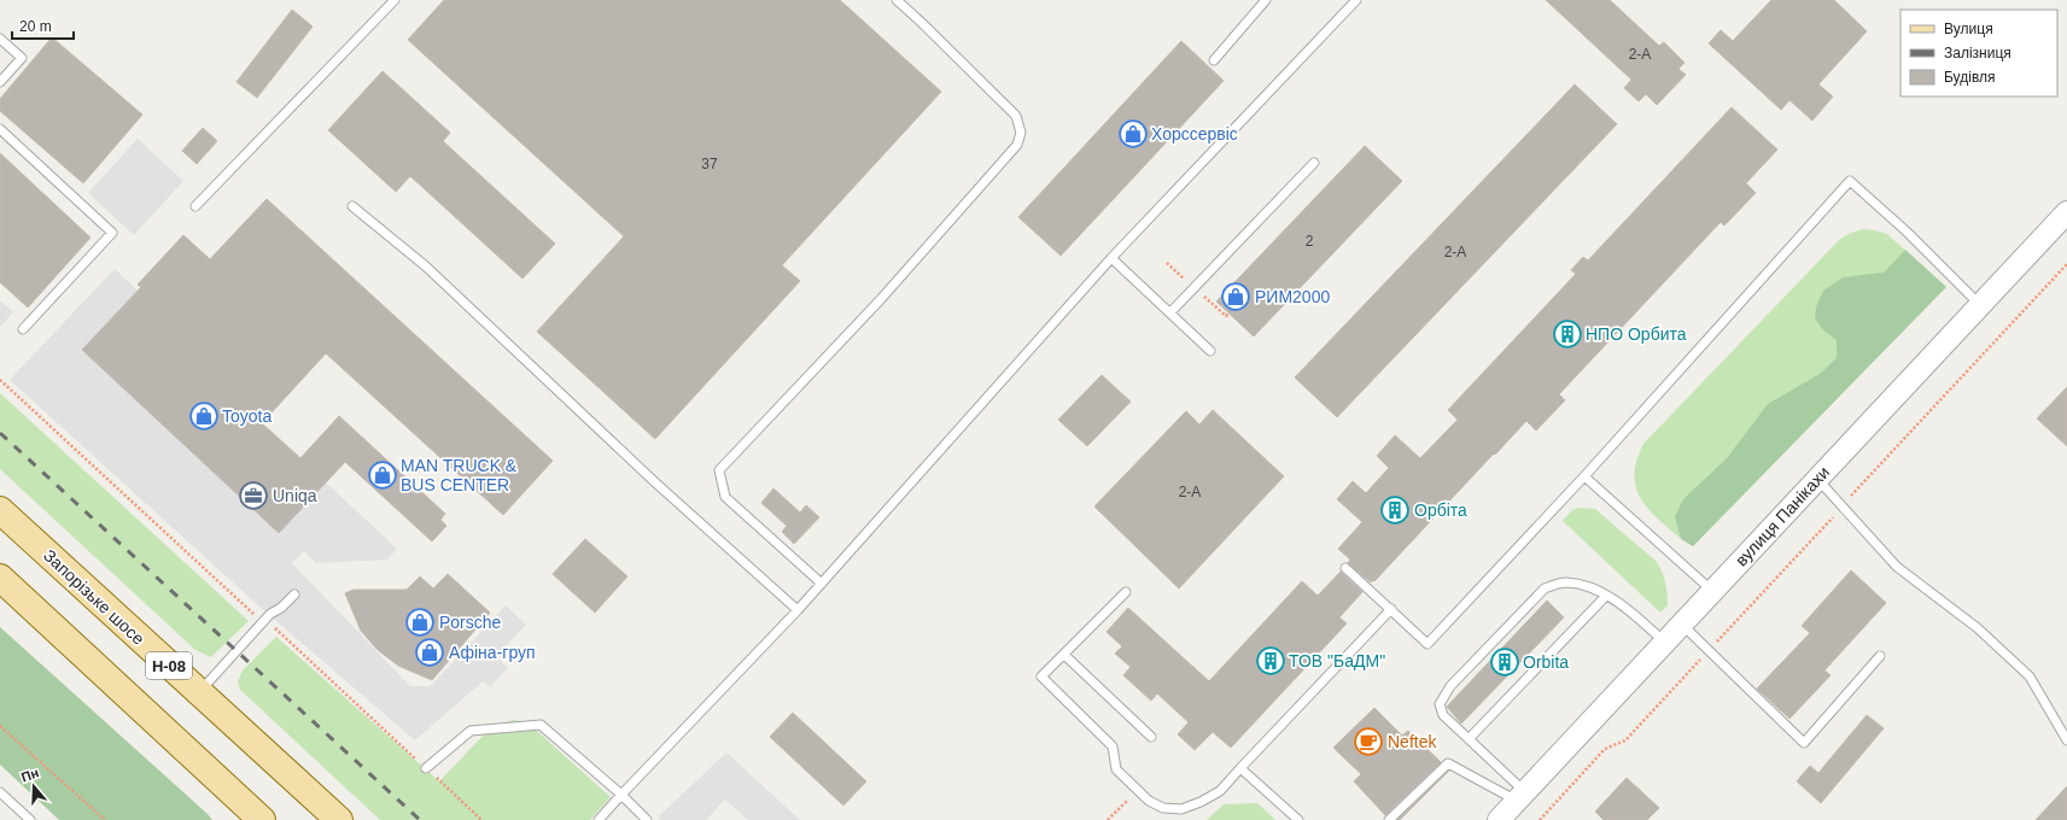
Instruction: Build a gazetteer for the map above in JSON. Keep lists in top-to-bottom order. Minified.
{"streets":{"main road":["Запорізьке шосе","Н-08"],"street":["вулиця Панікахи"]},"places":{"shop":["Хорссервіс","РИМ2000","Toyota","MAN TRUCK & BUS CENTER","Porsche","Афіна-груп"],"building":["НПО Орбита","Орбіта","ТОВ \"БаДМ\"","Orbita"],"office":["Uniqa"],"cafe":["Neftek"]},"house_numbers":["2-А","37","2","2-А","2-А"],"legend":["Вулиця","Залізниця","Будівля"],"scale_bar":"20 m","north":"top"}
